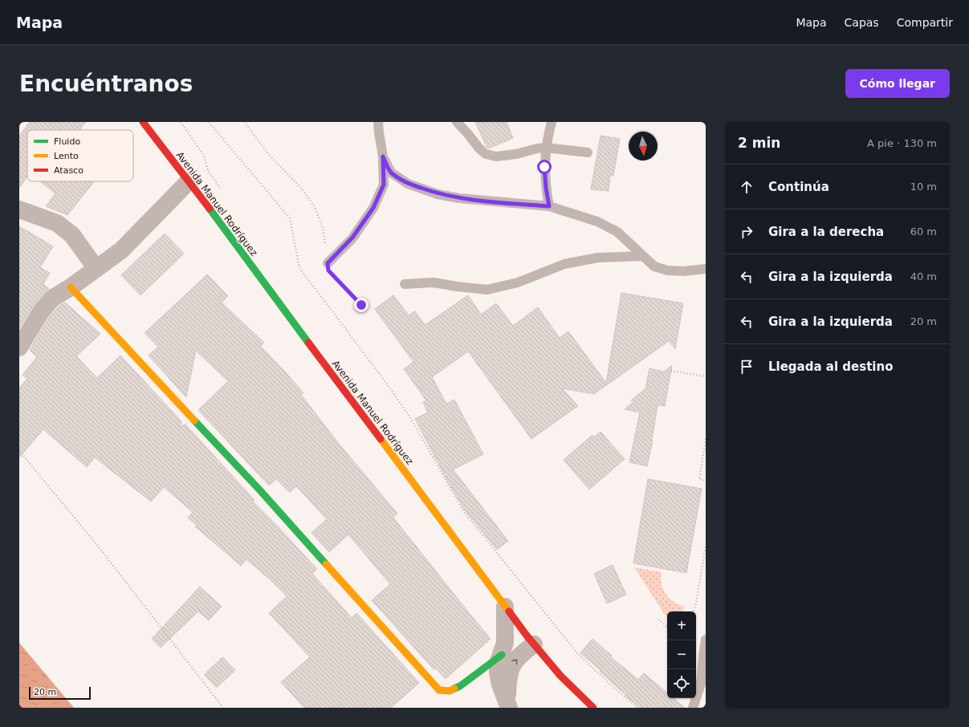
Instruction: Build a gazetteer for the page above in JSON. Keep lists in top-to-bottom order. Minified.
{"streets":{"main road":["Avenida Manuel Rodríguez"]},"legend":["Fluido","Lento","Atasco"],"scale_bar":"20 m","north":"bottom","page":{"header":"Mapa","nav":["Mapa","Capas","Compartir"],"buttons":"Cómo llegar","title":"Encuéntranos","heading":["2 min","A pie · 130 m"],"list":[["Continúa","10 m"],["Gira a la derecha","60 m"],["Gira a la izquierda","40 m"],["Gira a la izquierda","20 m"],"Llegada al destino"],"map_buttons":["+","−"],"scale":"20 m"}}
